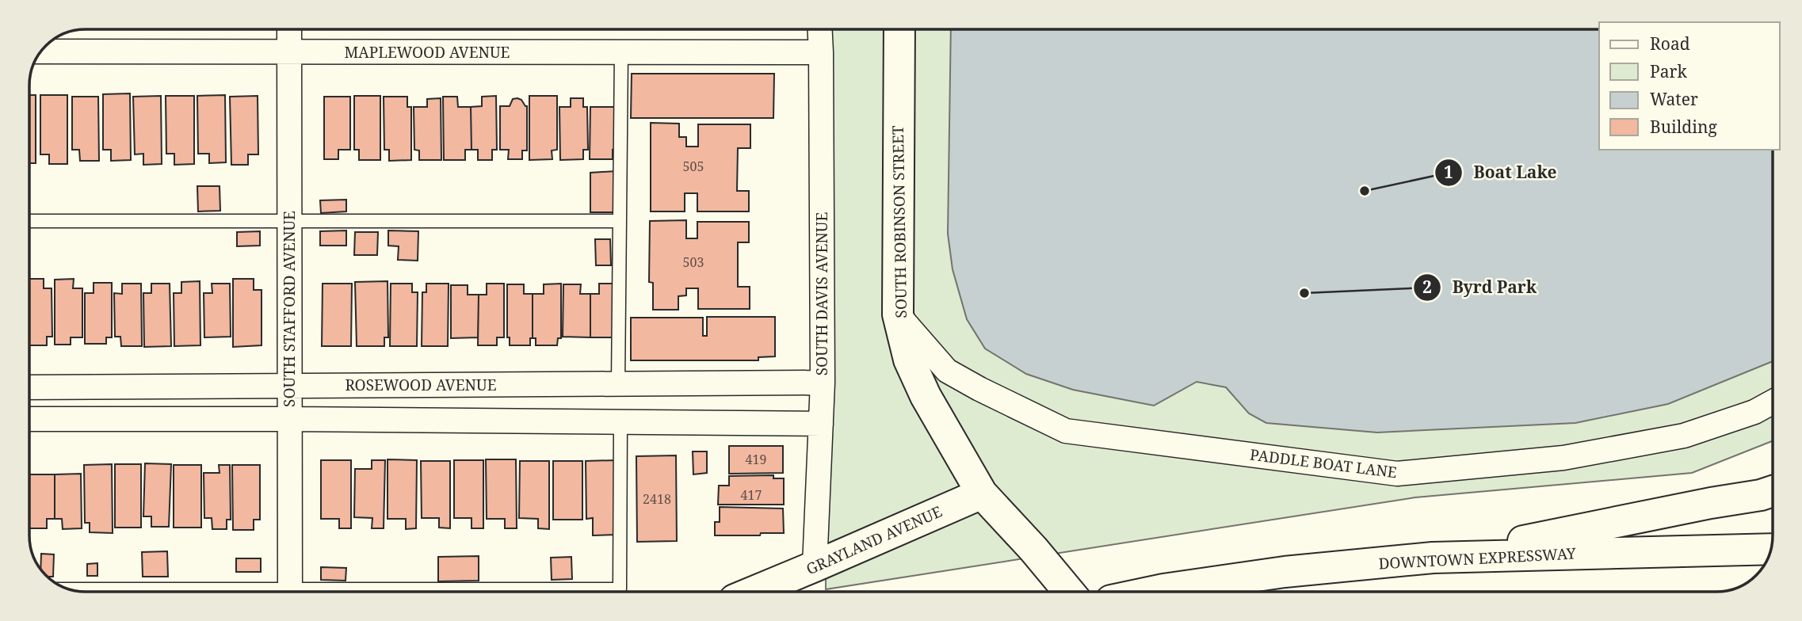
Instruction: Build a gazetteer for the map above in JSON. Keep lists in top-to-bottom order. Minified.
{"streets":{"main road":["SOUTH ROBINSON STREET","GRAYLAND AVENUE","DOWNTOWN EXPRESSWAY"],"street":["MAPLEWOOD AVENUE","SOUTH DAVIS AVENUE","SOUTH STAFFORD AVENUE","ROSEWOOD AVENUE","PADDLE BOAT LANE"]},"crossings":[["MAPLEWOOD AVENUE","SOUTH DAVIS AVENUE"],["MAPLEWOOD AVENUE","SOUTH STAFFORD AVENUE"],["SOUTH ROBINSON STREET","PADDLE BOAT LANE"],["SOUTH ROBINSON STREET","GRAYLAND AVENUE"],["SOUTH DAVIS AVENUE","ROSEWOOD AVENUE"],["SOUTH DAVIS AVENUE","GRAYLAND AVENUE"],["SOUTH STAFFORD AVENUE","ROSEWOOD AVENUE"]],"places":["Boat Lake","Byrd Park"],"house_numbers":["505","503","419","417","2418"],"legend":["Road","Park","Water","Building"]}
